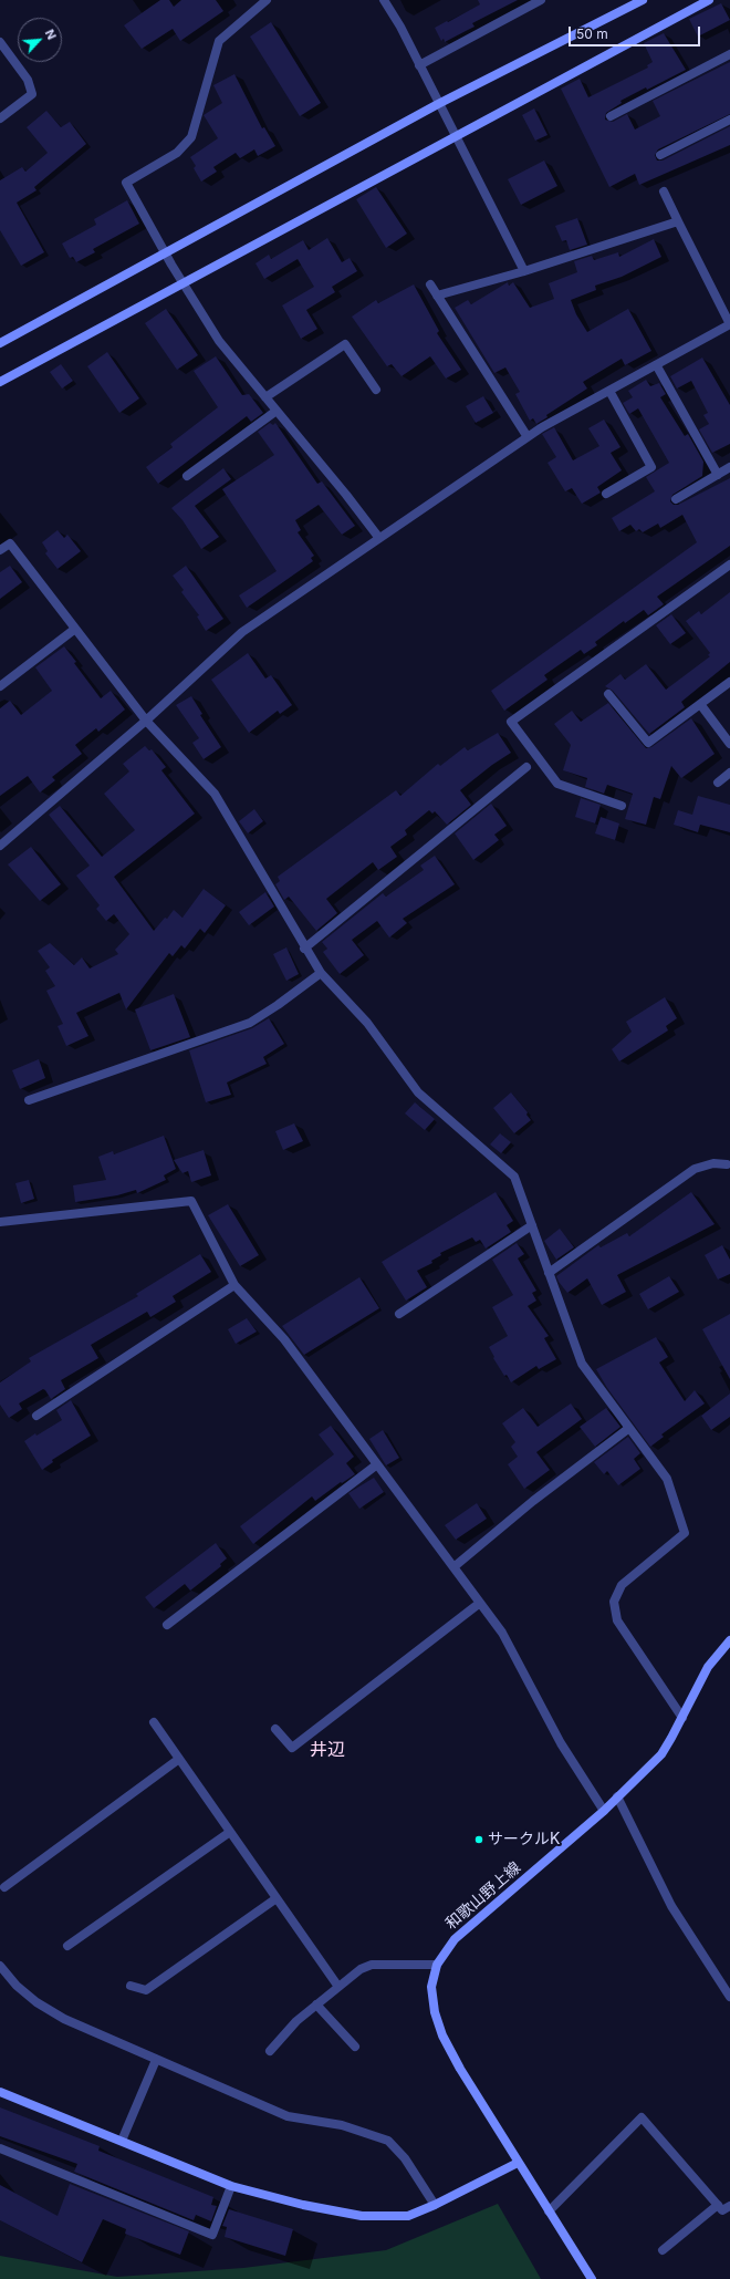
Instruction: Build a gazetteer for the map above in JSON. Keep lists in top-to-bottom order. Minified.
{"streets":{"street":["和歌山野上線"]},"districts":["井辺"],"places":["サークルK"],"scale_bar":"50 m","north":"top right"}
